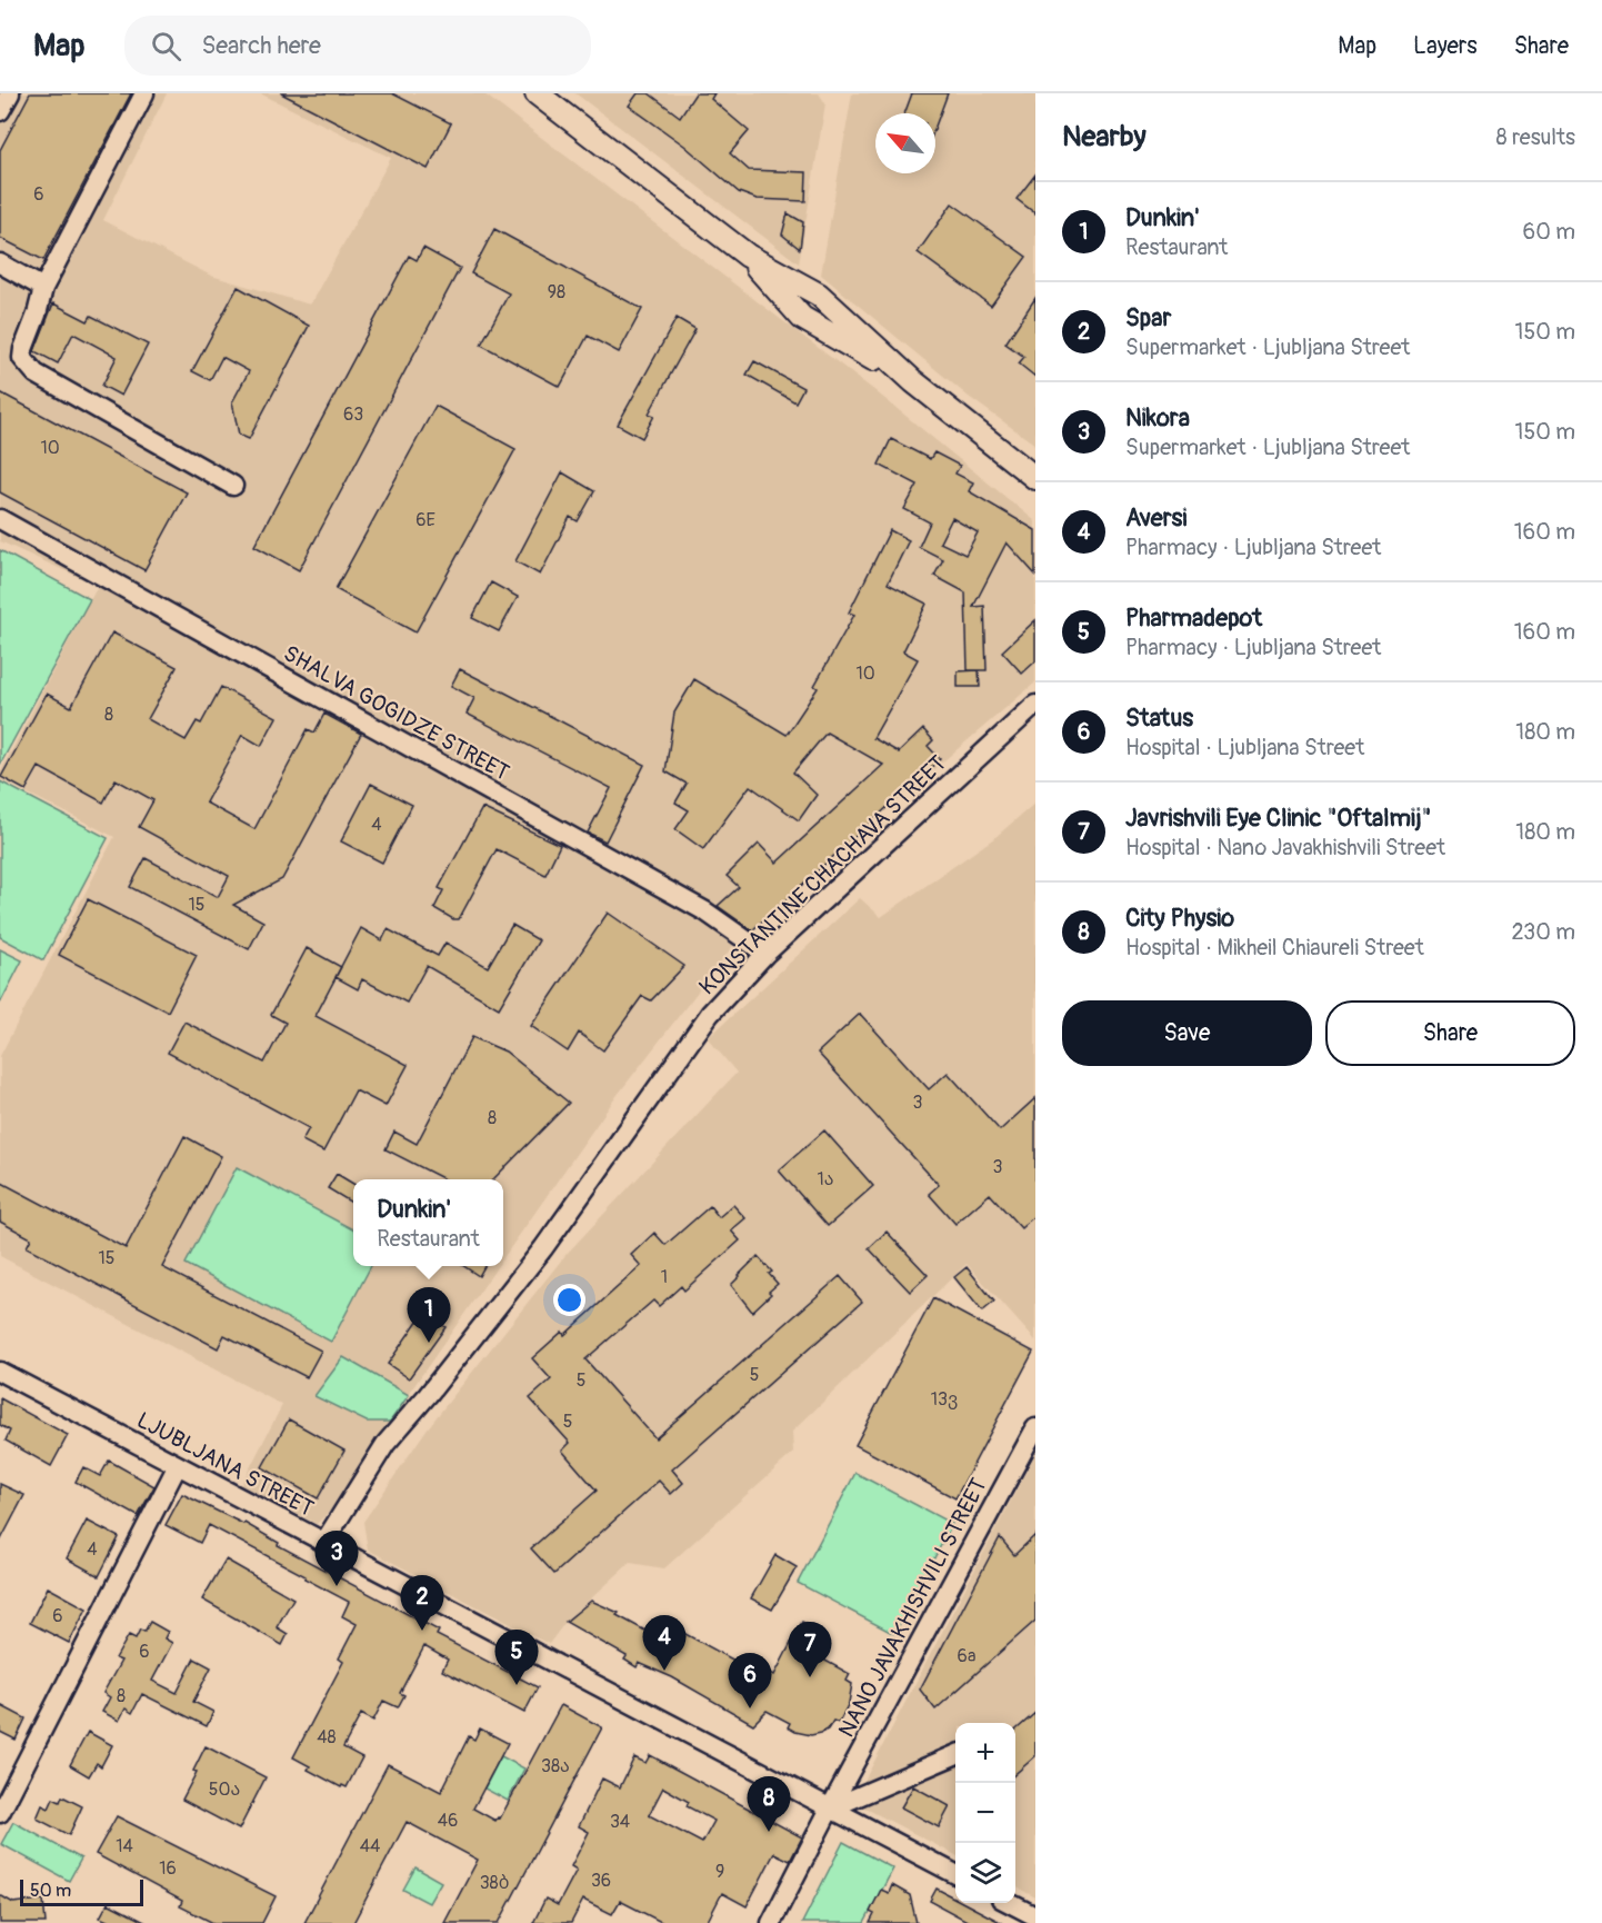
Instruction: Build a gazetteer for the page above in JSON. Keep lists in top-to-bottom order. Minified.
{"streets":{"street":["SHALVA GOGIDZE STREET","KONSTANTINE CHACHAVA STREET","LJUBLJANA STREET","NANO JAVAKHISHVILI STREET"]},"crossings":[["SHALVA GOGIDZE STREET","KONSTANTINE CHACHAVA STREET"],["KONSTANTINE CHACHAVA STREET","LJUBLJANA STREET"],["LJUBLJANA STREET","NANO JAVAKHISHVILI STREET"]],"house_numbers":["6","98","63","10","6E","10","8","4","15","3","8","3","1ა","15","1","5","5","13ვ","5","4","6","6","6a","8","48","38ა","50ა","46","34","14","44","16","9","36","38ბ"],"scale_bar":"50 m","north":"top left","page":{"header":"Map","search":"Search here","nav":["Map","Layers","Share"],"heading":["Nearby","8 results"],"list":[{"mark":"1","name":"Dunkin'","note":"Restaurant","value":"60 m"},{"mark":"2","name":"Spar","note":"Supermarket · Ljubljana Street","value":"150 m"},{"mark":"3","name":"Nikora","note":"Supermarket · Ljubljana Street","value":"150 m"},{"mark":"4","name":"Aversi","note":"Pharmacy · Ljubljana Street","value":"160 m"},{"mark":"5","name":"Pharmadepot","note":"Pharmacy · Ljubljana Street","value":"160 m"},{"mark":"6","name":"Status","note":"Hospital · Ljubljana Street","value":"180 m"},{"mark":"7","name":"Javrishvili Eye Clinic \"Oftalmij\"","note":"Hospital · Nano Javakhishvili Street","value":"180 m"},{"mark":"8","name":"City Physio","note":"Hospital · Mikheil Chiaureli Street","value":"230 m"}],"buttons":["Save","Share"],"popup":["Dunkin'","Restaurant"],"pins":["1","3","2","4","7","5","6","8"],"map_buttons":["+","−"],"scale":"50 m"}}
